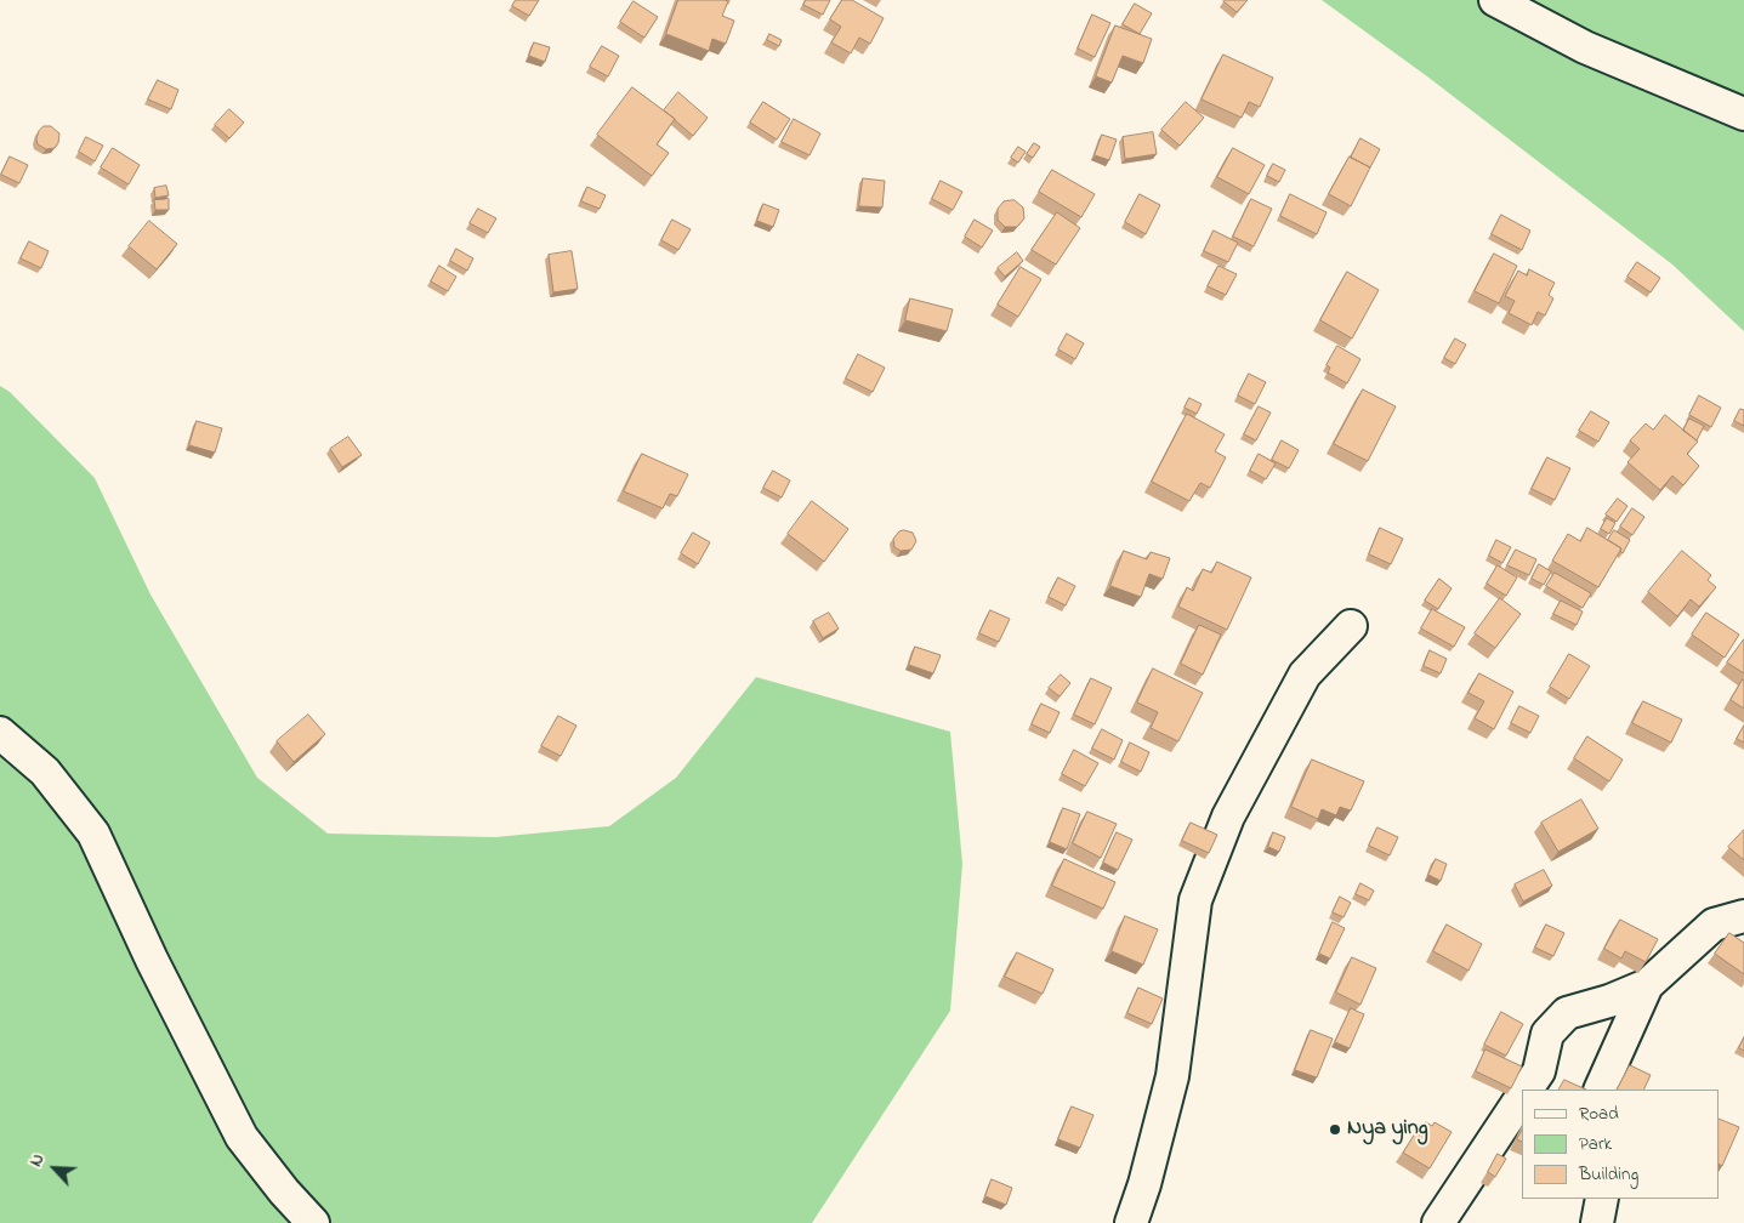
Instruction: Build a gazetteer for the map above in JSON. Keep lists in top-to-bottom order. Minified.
{"places":["Nya ying"],"legend":["Road","Park","Building"],"north":"top left"}
